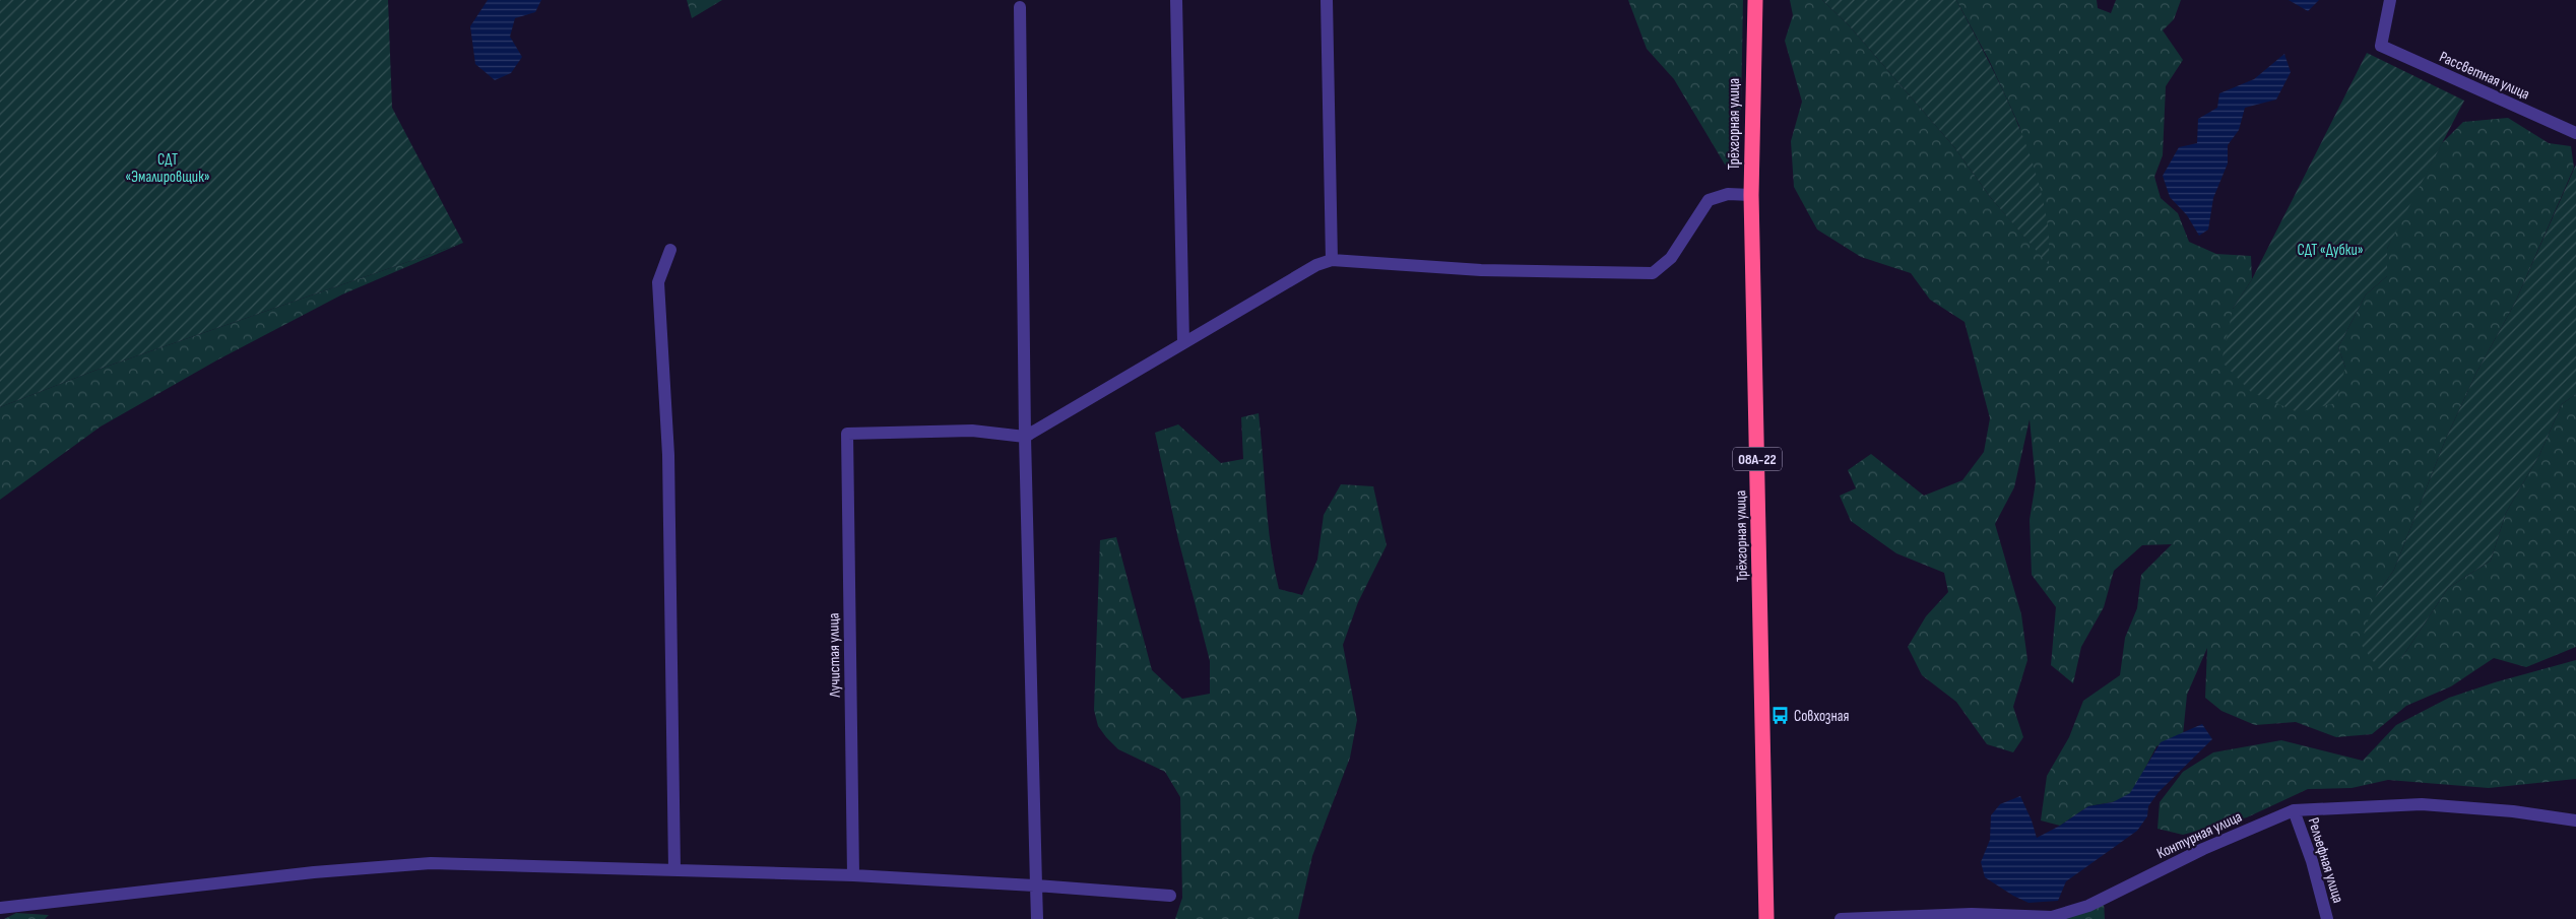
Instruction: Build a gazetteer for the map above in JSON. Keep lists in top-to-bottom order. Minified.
{"streets":{"highway":["Трёхгорная улица","08А-22"],"street":["Рассветная улица","Лучистая улица","Контурная улица","Рельефная улица"]},"crossings":[["Контурная улица","Рельефная улица"]],"parks":["СДТ «Эмалировщик»","СДТ «Дубки»"],"places":{"bus stop":["Совхозная"]}}
